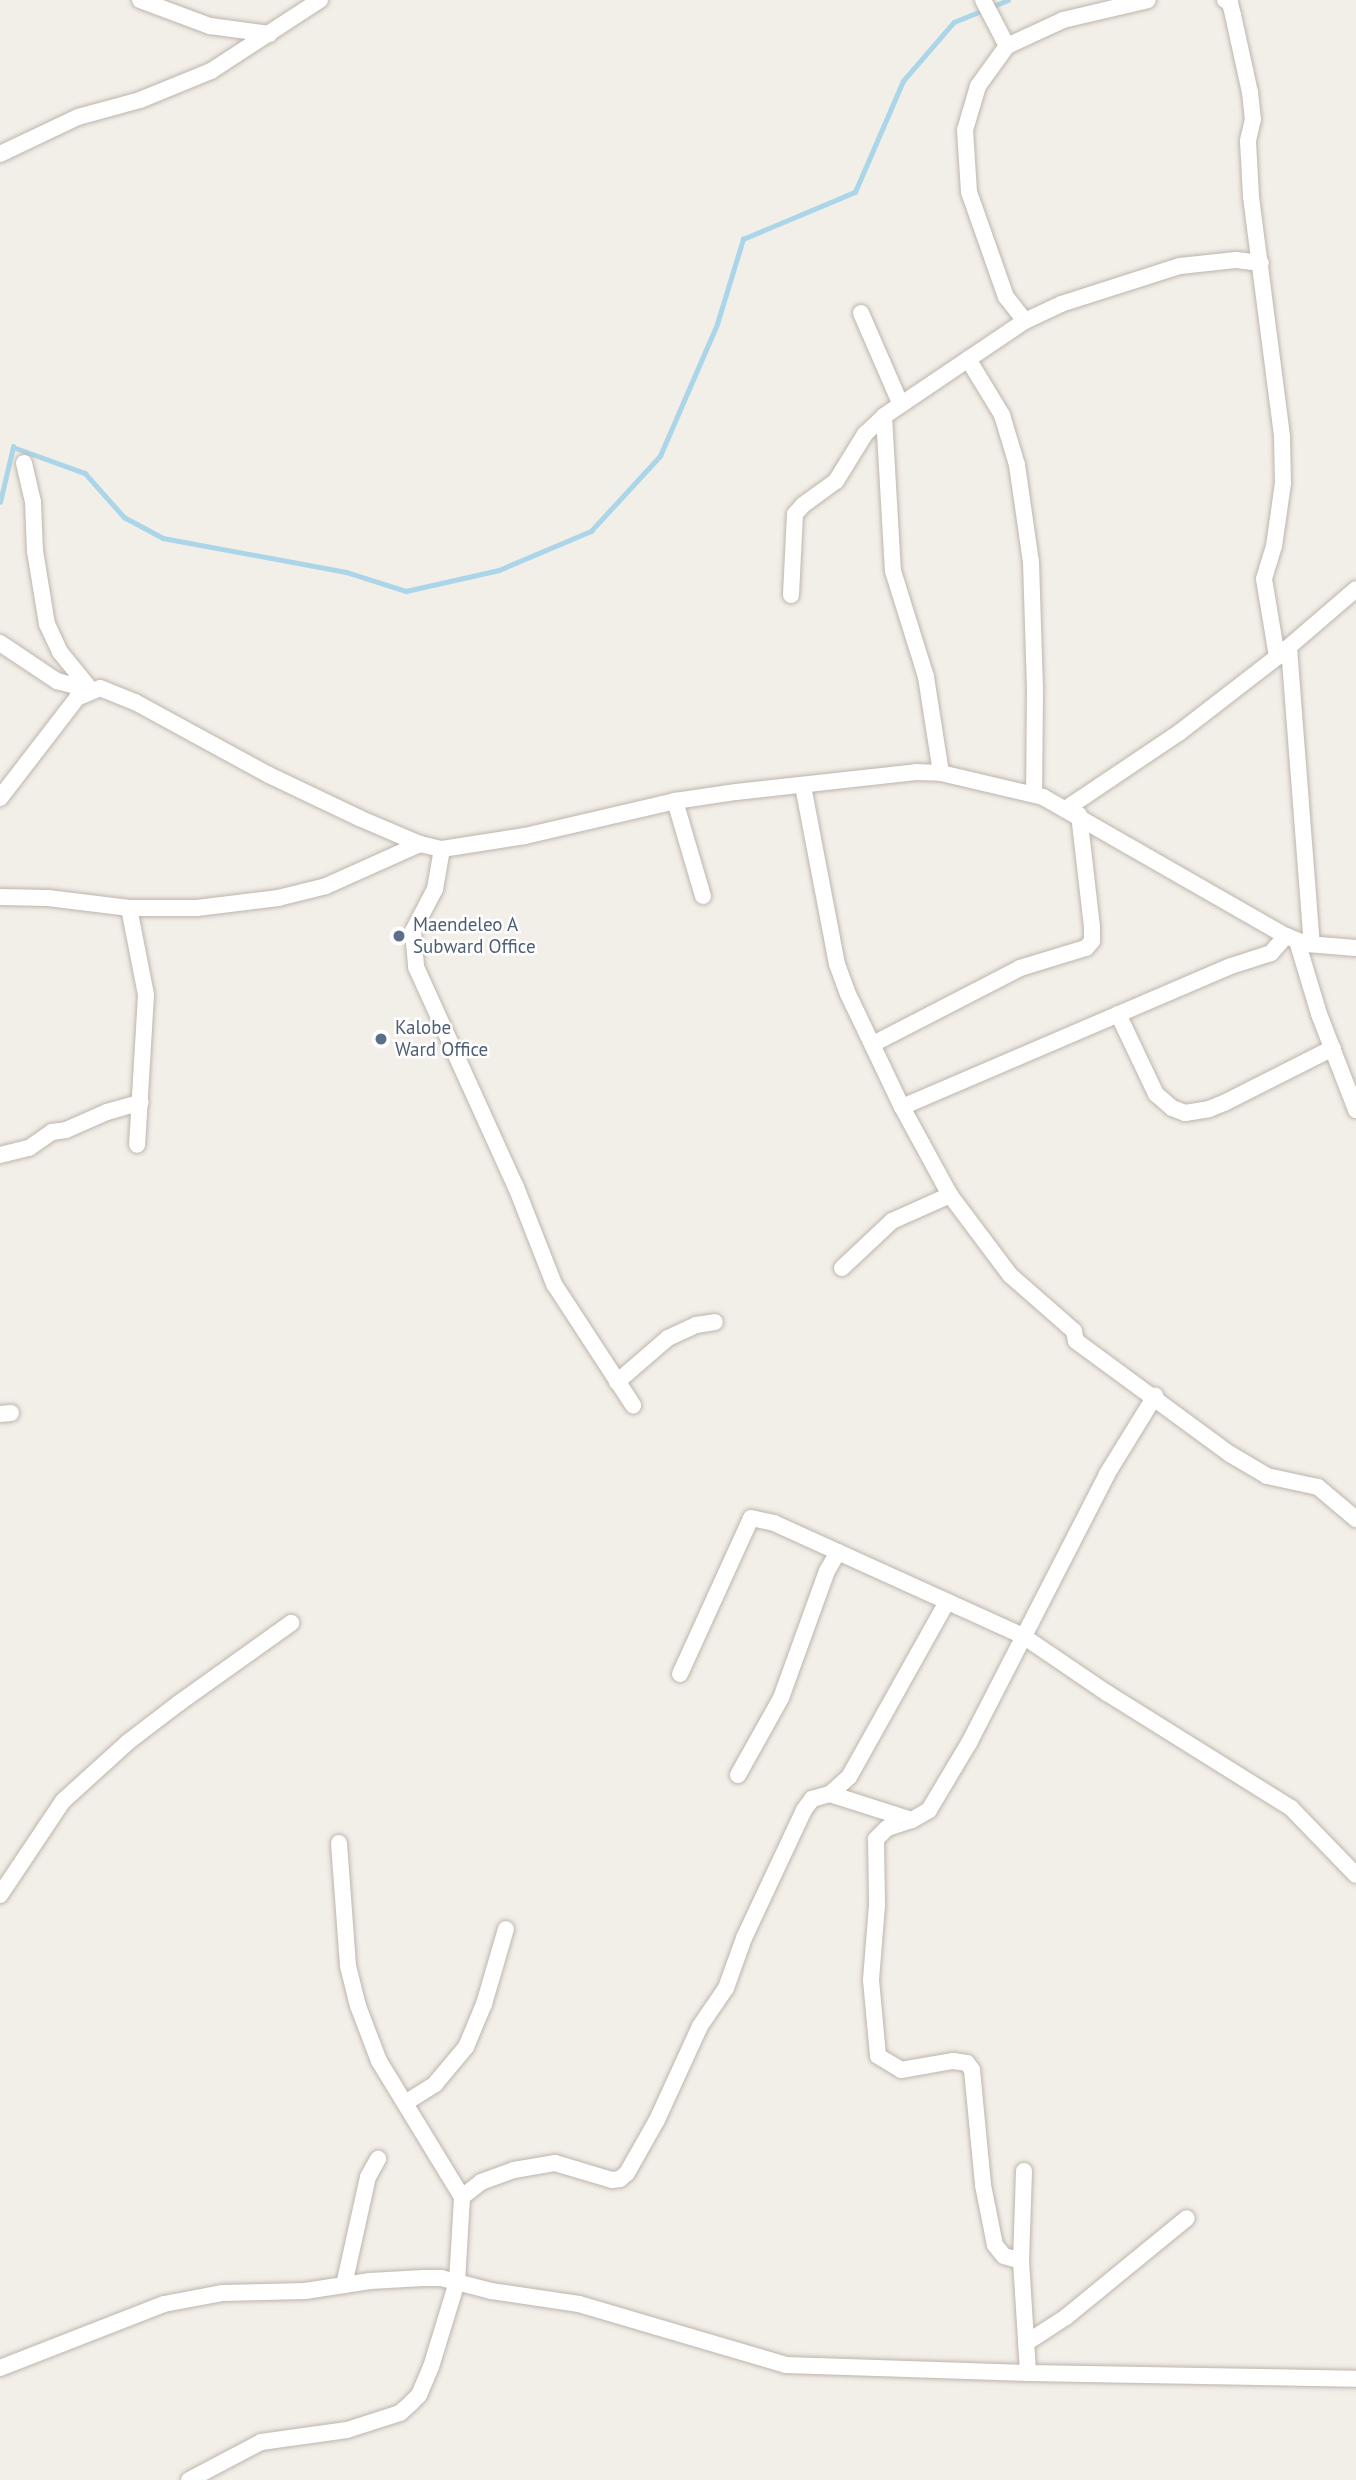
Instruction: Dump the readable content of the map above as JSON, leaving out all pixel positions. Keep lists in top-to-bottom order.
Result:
{
  "places": ["Maendeleo A Subward Office", "Kalobe Ward Office"]
}
